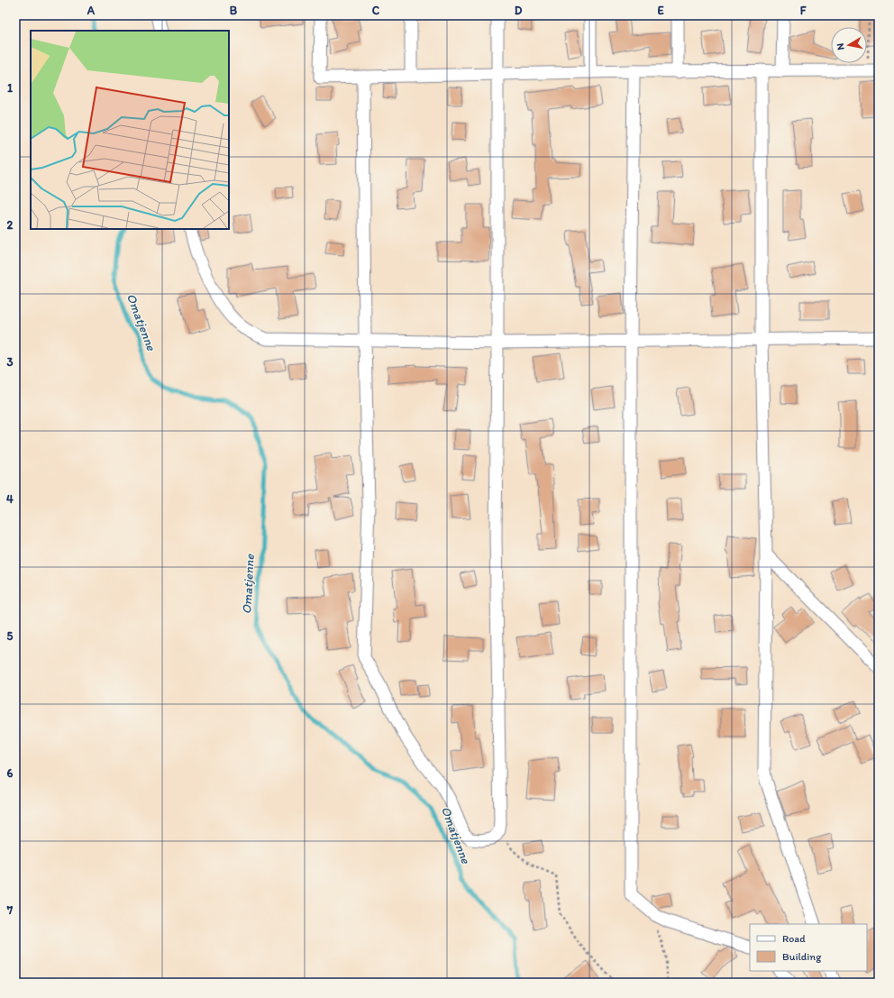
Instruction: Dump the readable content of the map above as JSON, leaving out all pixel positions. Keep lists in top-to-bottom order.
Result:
{
  "water": ["Omatjenne"],
  "legend": ["Road", "Building"],
  "north": "left",
  "grid": {
    "columns": [
      "A",
      "B",
      "C",
      "D",
      "E",
      "F"
    ],
    "rows": [
      "1",
      "2",
      "3",
      "4",
      "5",
      "6",
      "7"
    ]
  }
}
